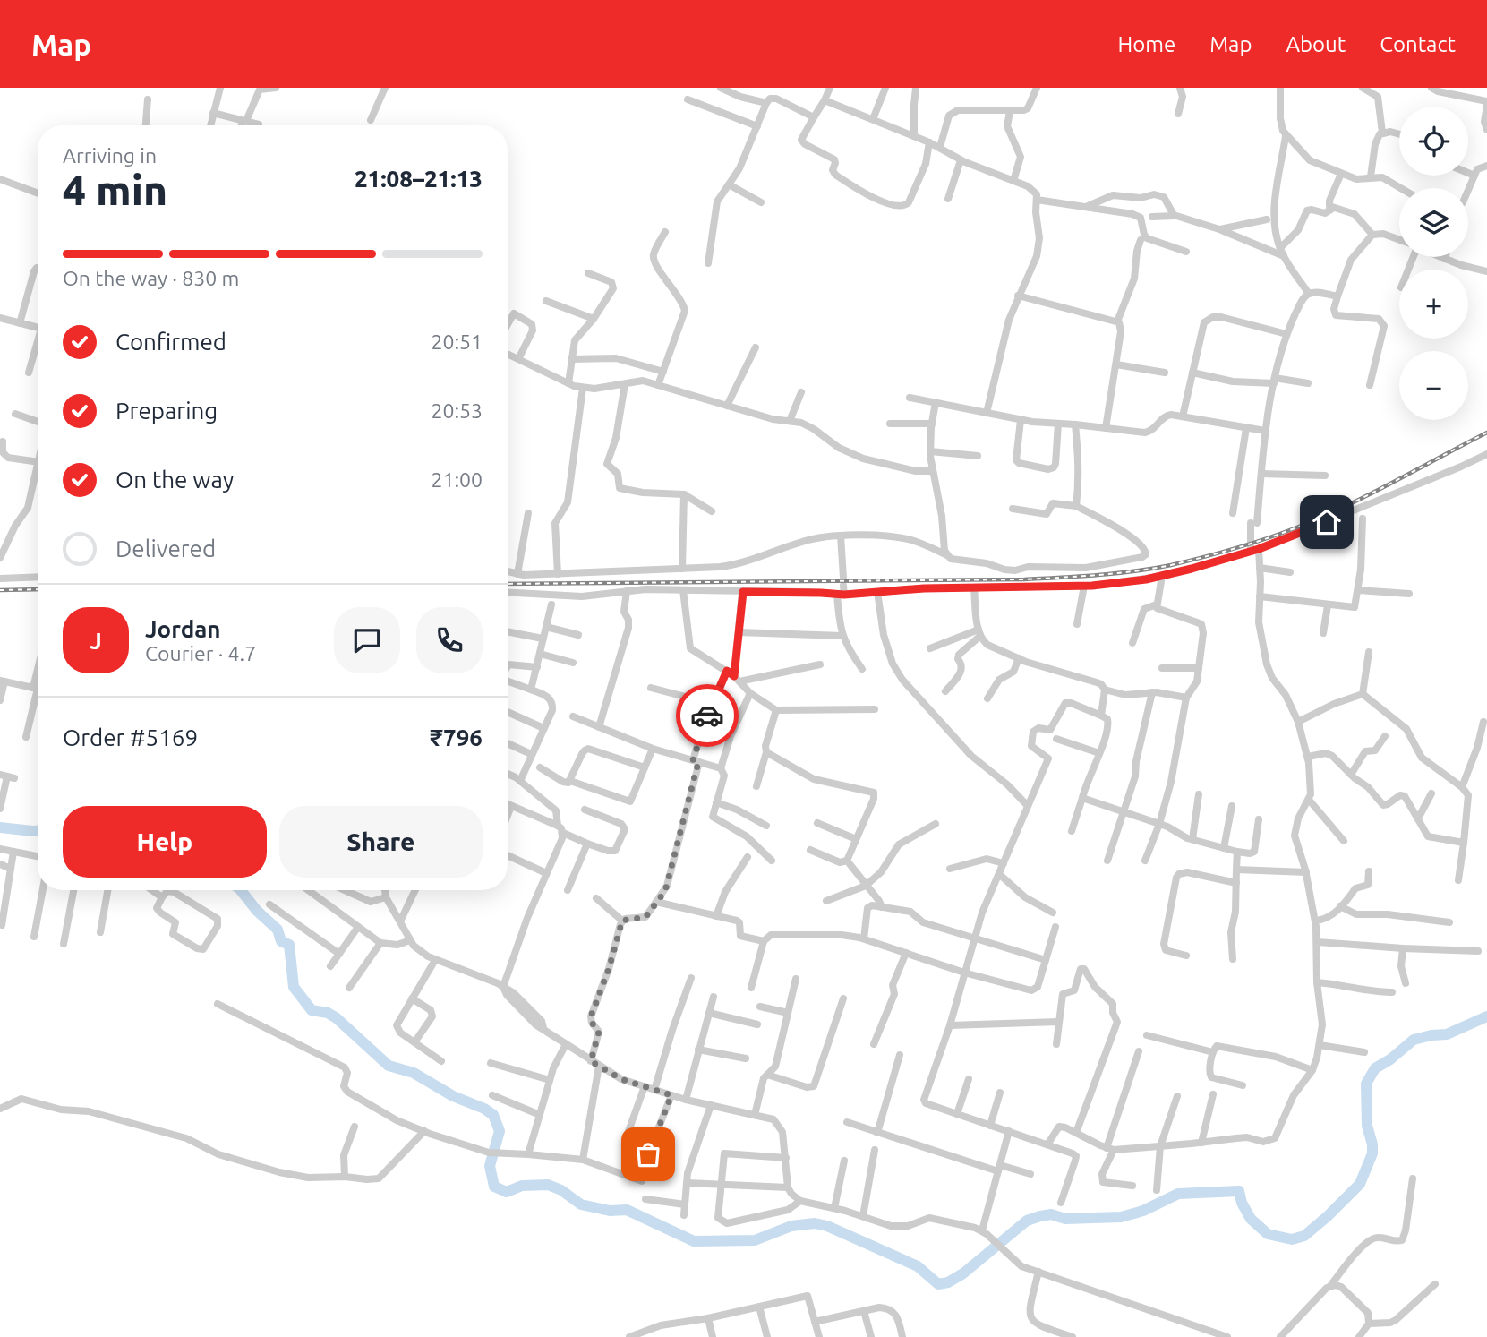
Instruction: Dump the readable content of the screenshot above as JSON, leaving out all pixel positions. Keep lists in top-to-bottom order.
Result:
{
  "page": {
    "header": "Map",
    "nav": [
      "Home",
      "Map",
      "About",
      "Contact"
    ],
    "map_buttons": ["+", "−"],
    "heading": ["4 min", "Arriving in", "21:08–21:13"],
    "panel": [
      "Jordan",
      "Courier · 4.7",
      "Order #5169",
      "₹796"
    ],
    "bar": "On the way · 830 m",
    "list": [
      ["Confirmed", "20:51"],
      ["Preparing", "20:53"],
      ["On the way", "21:00"],
      "Delivered"
    ],
    "round": "J",
    "buttons": ["Help", "Share"]
  }
}
